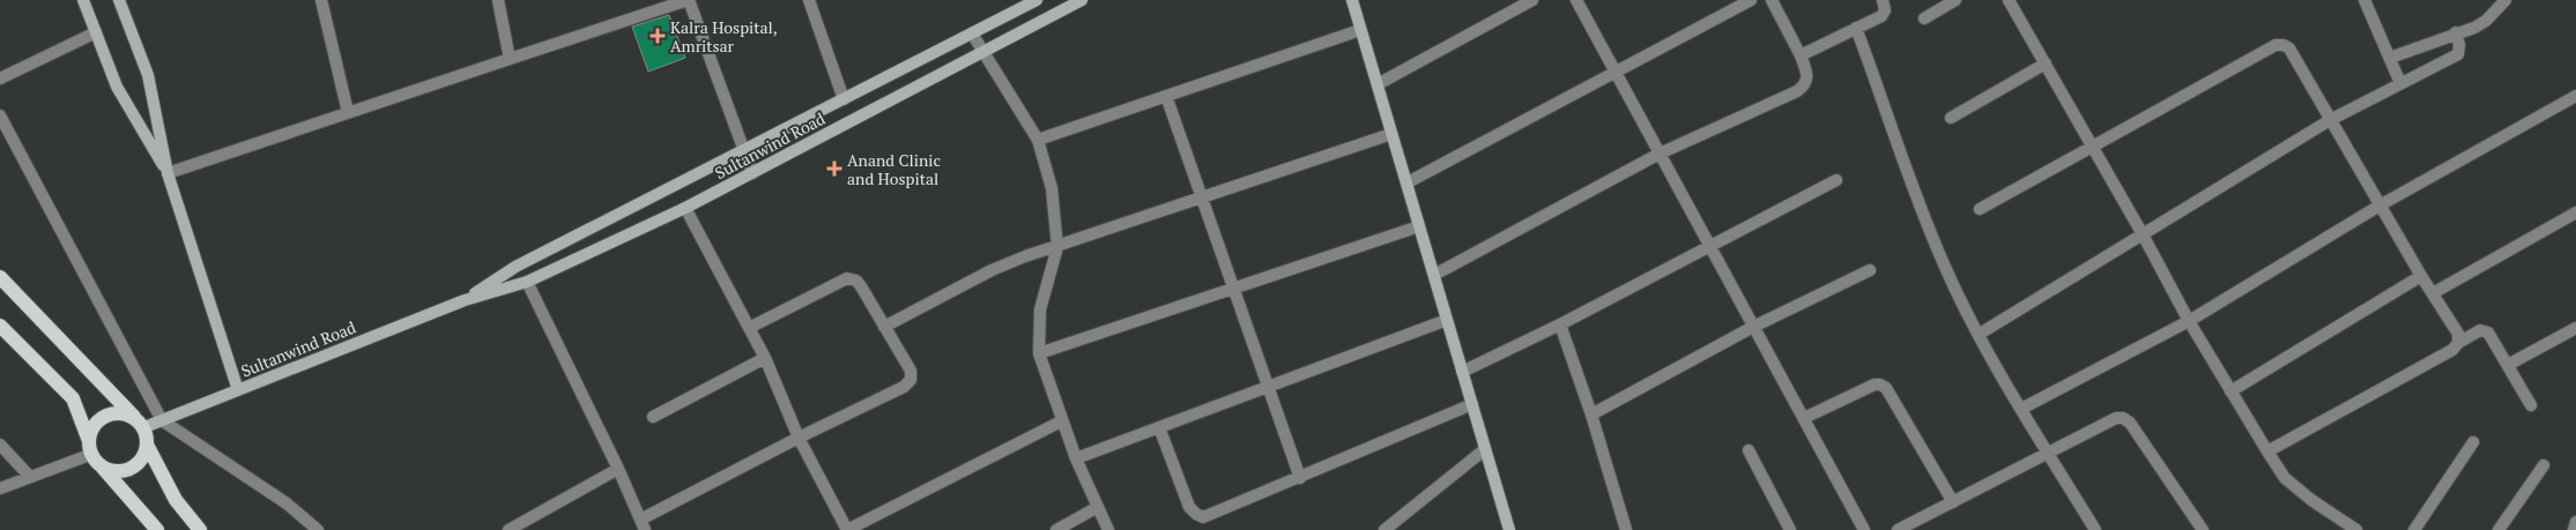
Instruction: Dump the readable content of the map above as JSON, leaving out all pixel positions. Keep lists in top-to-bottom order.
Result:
{
  "streets": {
    "main road": ["Sultanwind Road"]
  },
  "places": {
    "health": ["Kalra Hospital, Amritsar", "Anand Clinic and Hospital"]
  }
}
